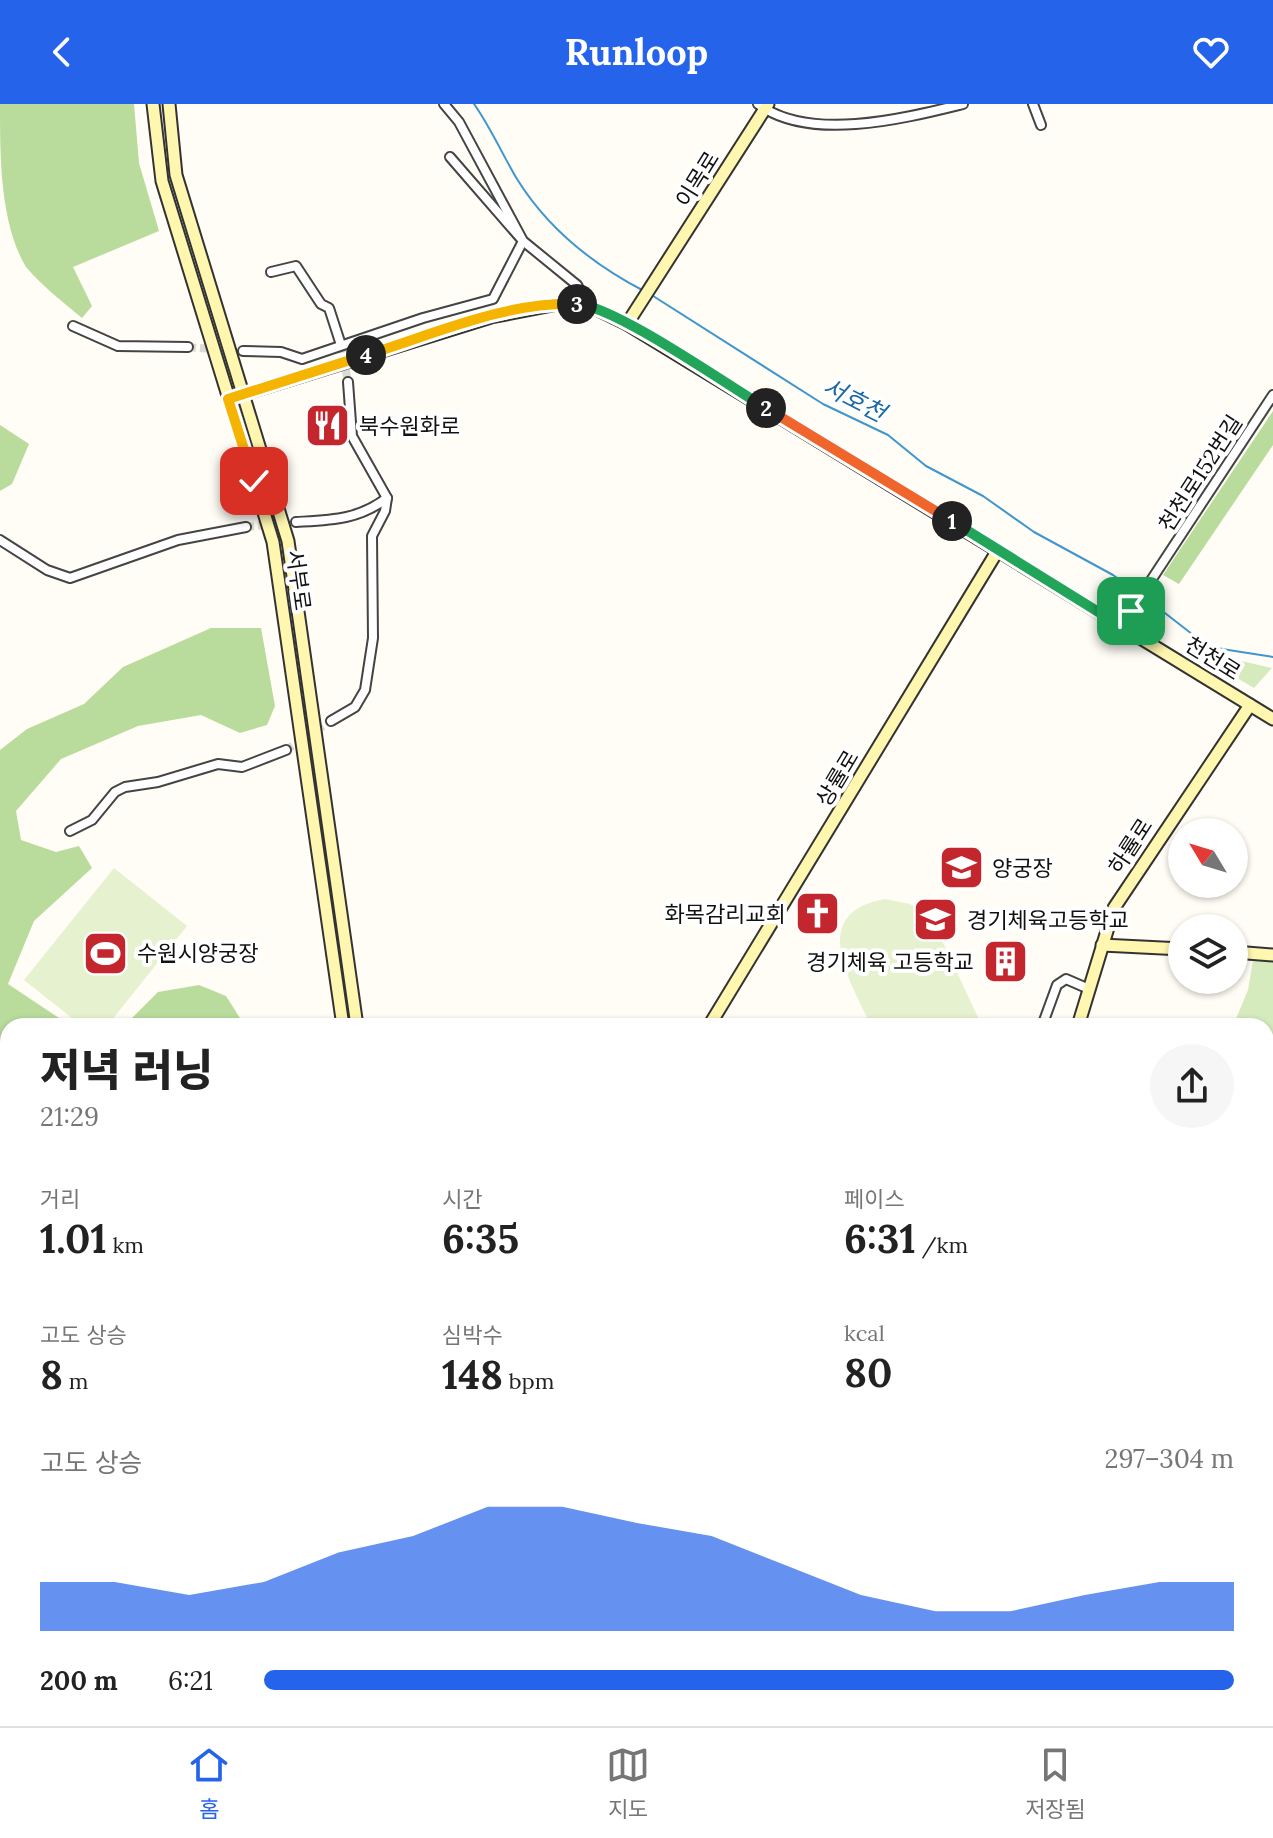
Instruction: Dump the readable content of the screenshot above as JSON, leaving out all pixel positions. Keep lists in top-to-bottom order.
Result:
{
  "streets": {
    "street": [
      "이목로",
      "천천로152번길",
      "서부로",
      "천천로",
      "상률로",
      "하률로"
    ]
  },
  "crossings": [
    ["이목로", "천천로"],
    ["천천로152번길", "천천로"],
    ["서부로", "천천로"],
    ["천천로", "상률로"],
    ["천천로", "하률로"]
  ],
  "water": ["서호천"],
  "places": {
    "restaurant": ["북수원화로"],
    "school or university": ["양궁장", "경기체육고등학교"],
    "church": ["화목감리교회"],
    "sports": ["수원시양궁장"],
    "building": ["경기체육 고등학교"]
  },
  "north": "top left",
  "page": {
    "header": "Runloop",
    "pins": [
      "3",
      "4",
      "2",
      "1"
    ],
    "heading": ["저녁 러닝", "21:29"],
    "stats": [
      ["거리", "1.01 km"],
      ["시간", "6:35"],
      ["페이스", "6:31 /km"],
      ["고도 상승", "8 m"],
      ["심박수", "148 bpm"],
      ["kcal", "80"]
    ],
    "chart": ["고도 상승", "297–304 m"],
    "list": [
      {
        "name": "200 m",
        "note": "6:21"
      }
    ],
    "tabs": ["홈", "지도", "저장됨"]
  }
}
